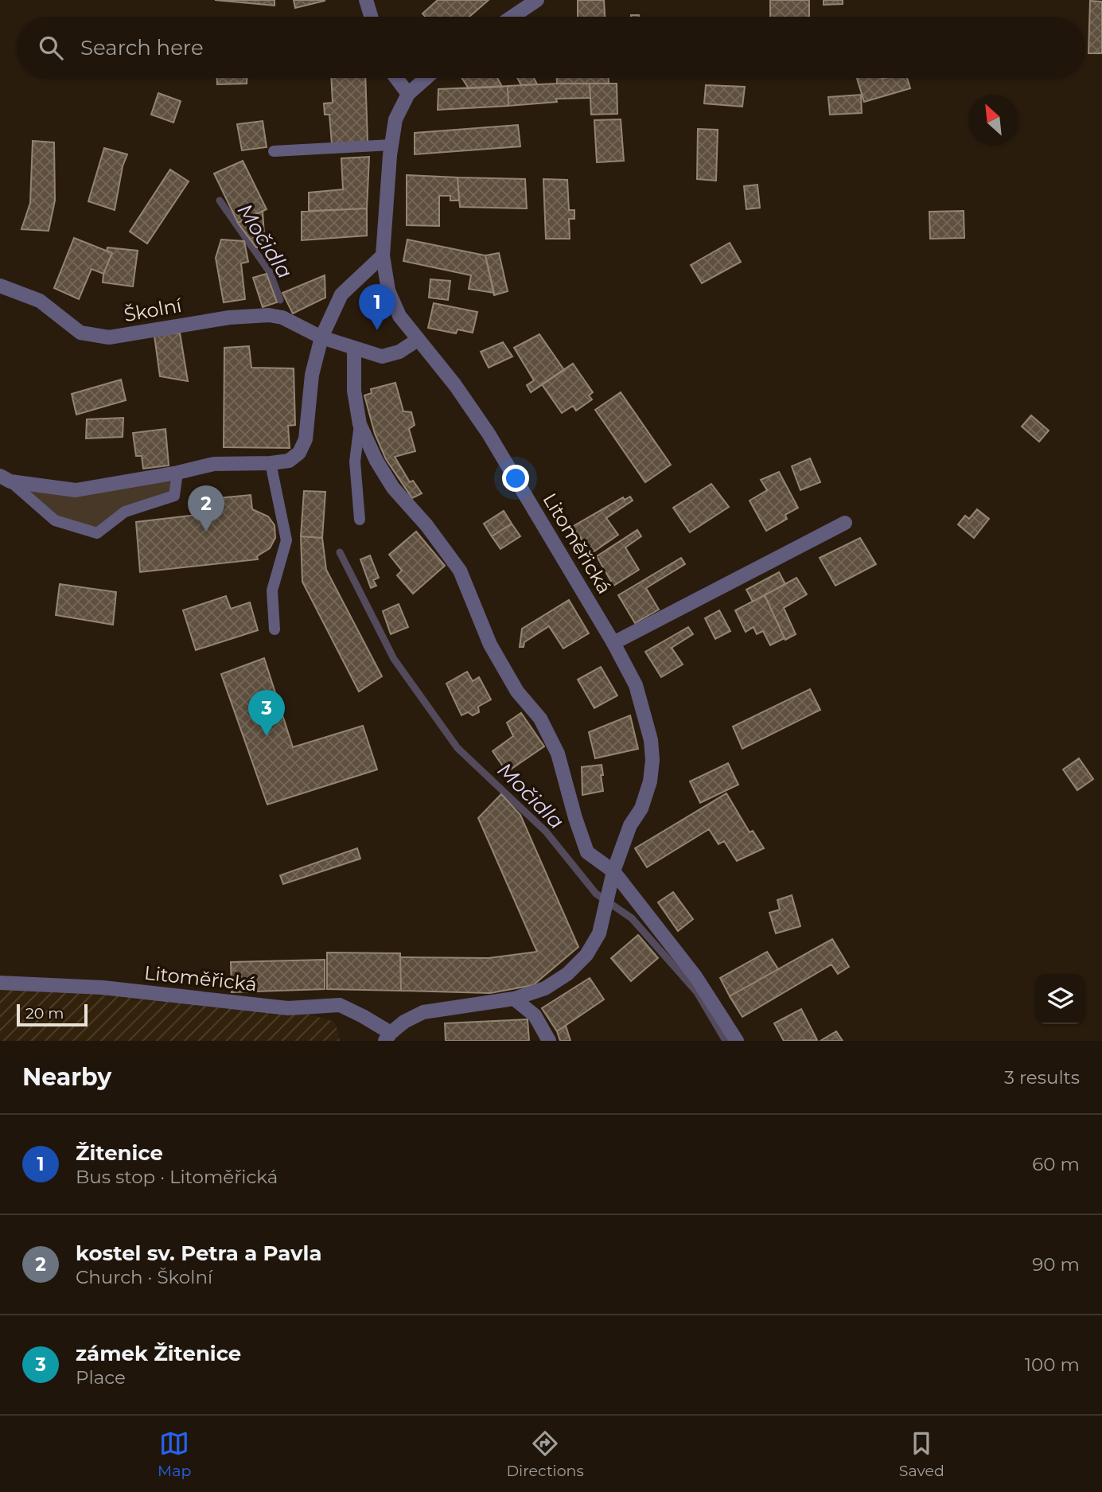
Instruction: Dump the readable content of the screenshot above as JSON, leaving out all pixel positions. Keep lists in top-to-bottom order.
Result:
{
  "streets": {
    "street": ["Školní", "Litoměřická"]
  },
  "crossings": [
    ["Školní", "Litoměřická"]
  ],
  "water": ["Močidla"],
  "scale_bar": "20 m",
  "north": "top left",
  "page": {
    "search": "Search here",
    "pins": ["1", "2", "3"],
    "scale": "20 m",
    "heading": ["Nearby", "3 results"],
    "list": [
      {
        "mark": "1",
        "name": "Žitenice",
        "note": "Bus stop · Litoměřická",
        "value": "60 m"
      },
      {
        "mark": "2",
        "name": "kostel sv. Petra a Pavla",
        "note": "Church · Školní",
        "value": "90 m"
      },
      {
        "mark": "3",
        "name": "zámek Žitenice",
        "note": "Place",
        "value": "100 m"
      }
    ],
    "nav": ["Map", "Directions", "Saved"]
  }
}
